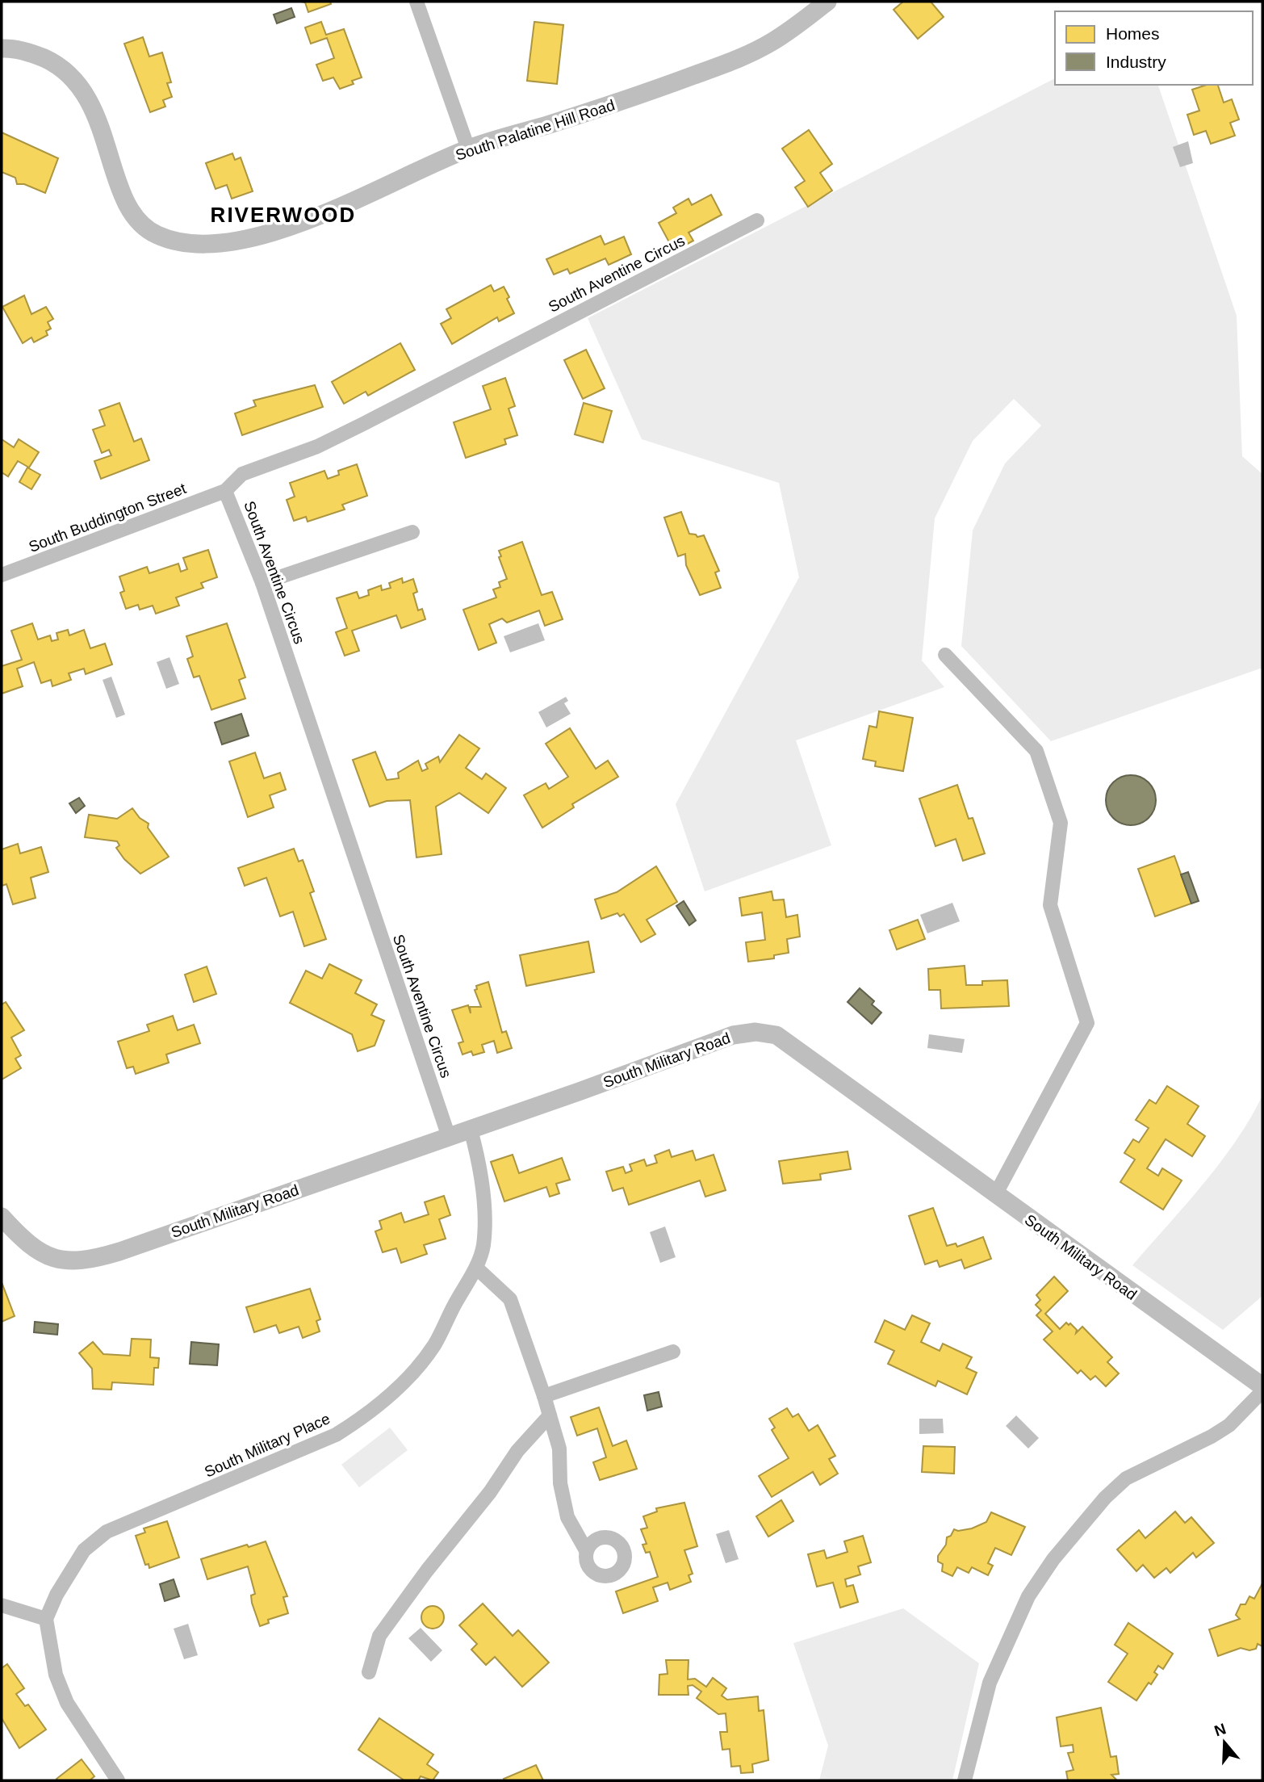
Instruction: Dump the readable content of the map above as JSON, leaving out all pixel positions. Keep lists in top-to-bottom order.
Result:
{
  "streets": {
    "street": [
      "South Palatine Hill Road",
      "South Aventine Circus",
      "South Buddington Street",
      "South Military Road",
      "South Military Place"
    ]
  },
  "crossings": [
    ["South Aventine Circus", "South Buddington Street"],
    ["South Aventine Circus", "South Military Road"],
    ["South Military Road", "South Military Place"]
  ],
  "districts": ["RIVERWOOD"],
  "legend": ["Homes", "Industry"],
  "north": "top"
}
